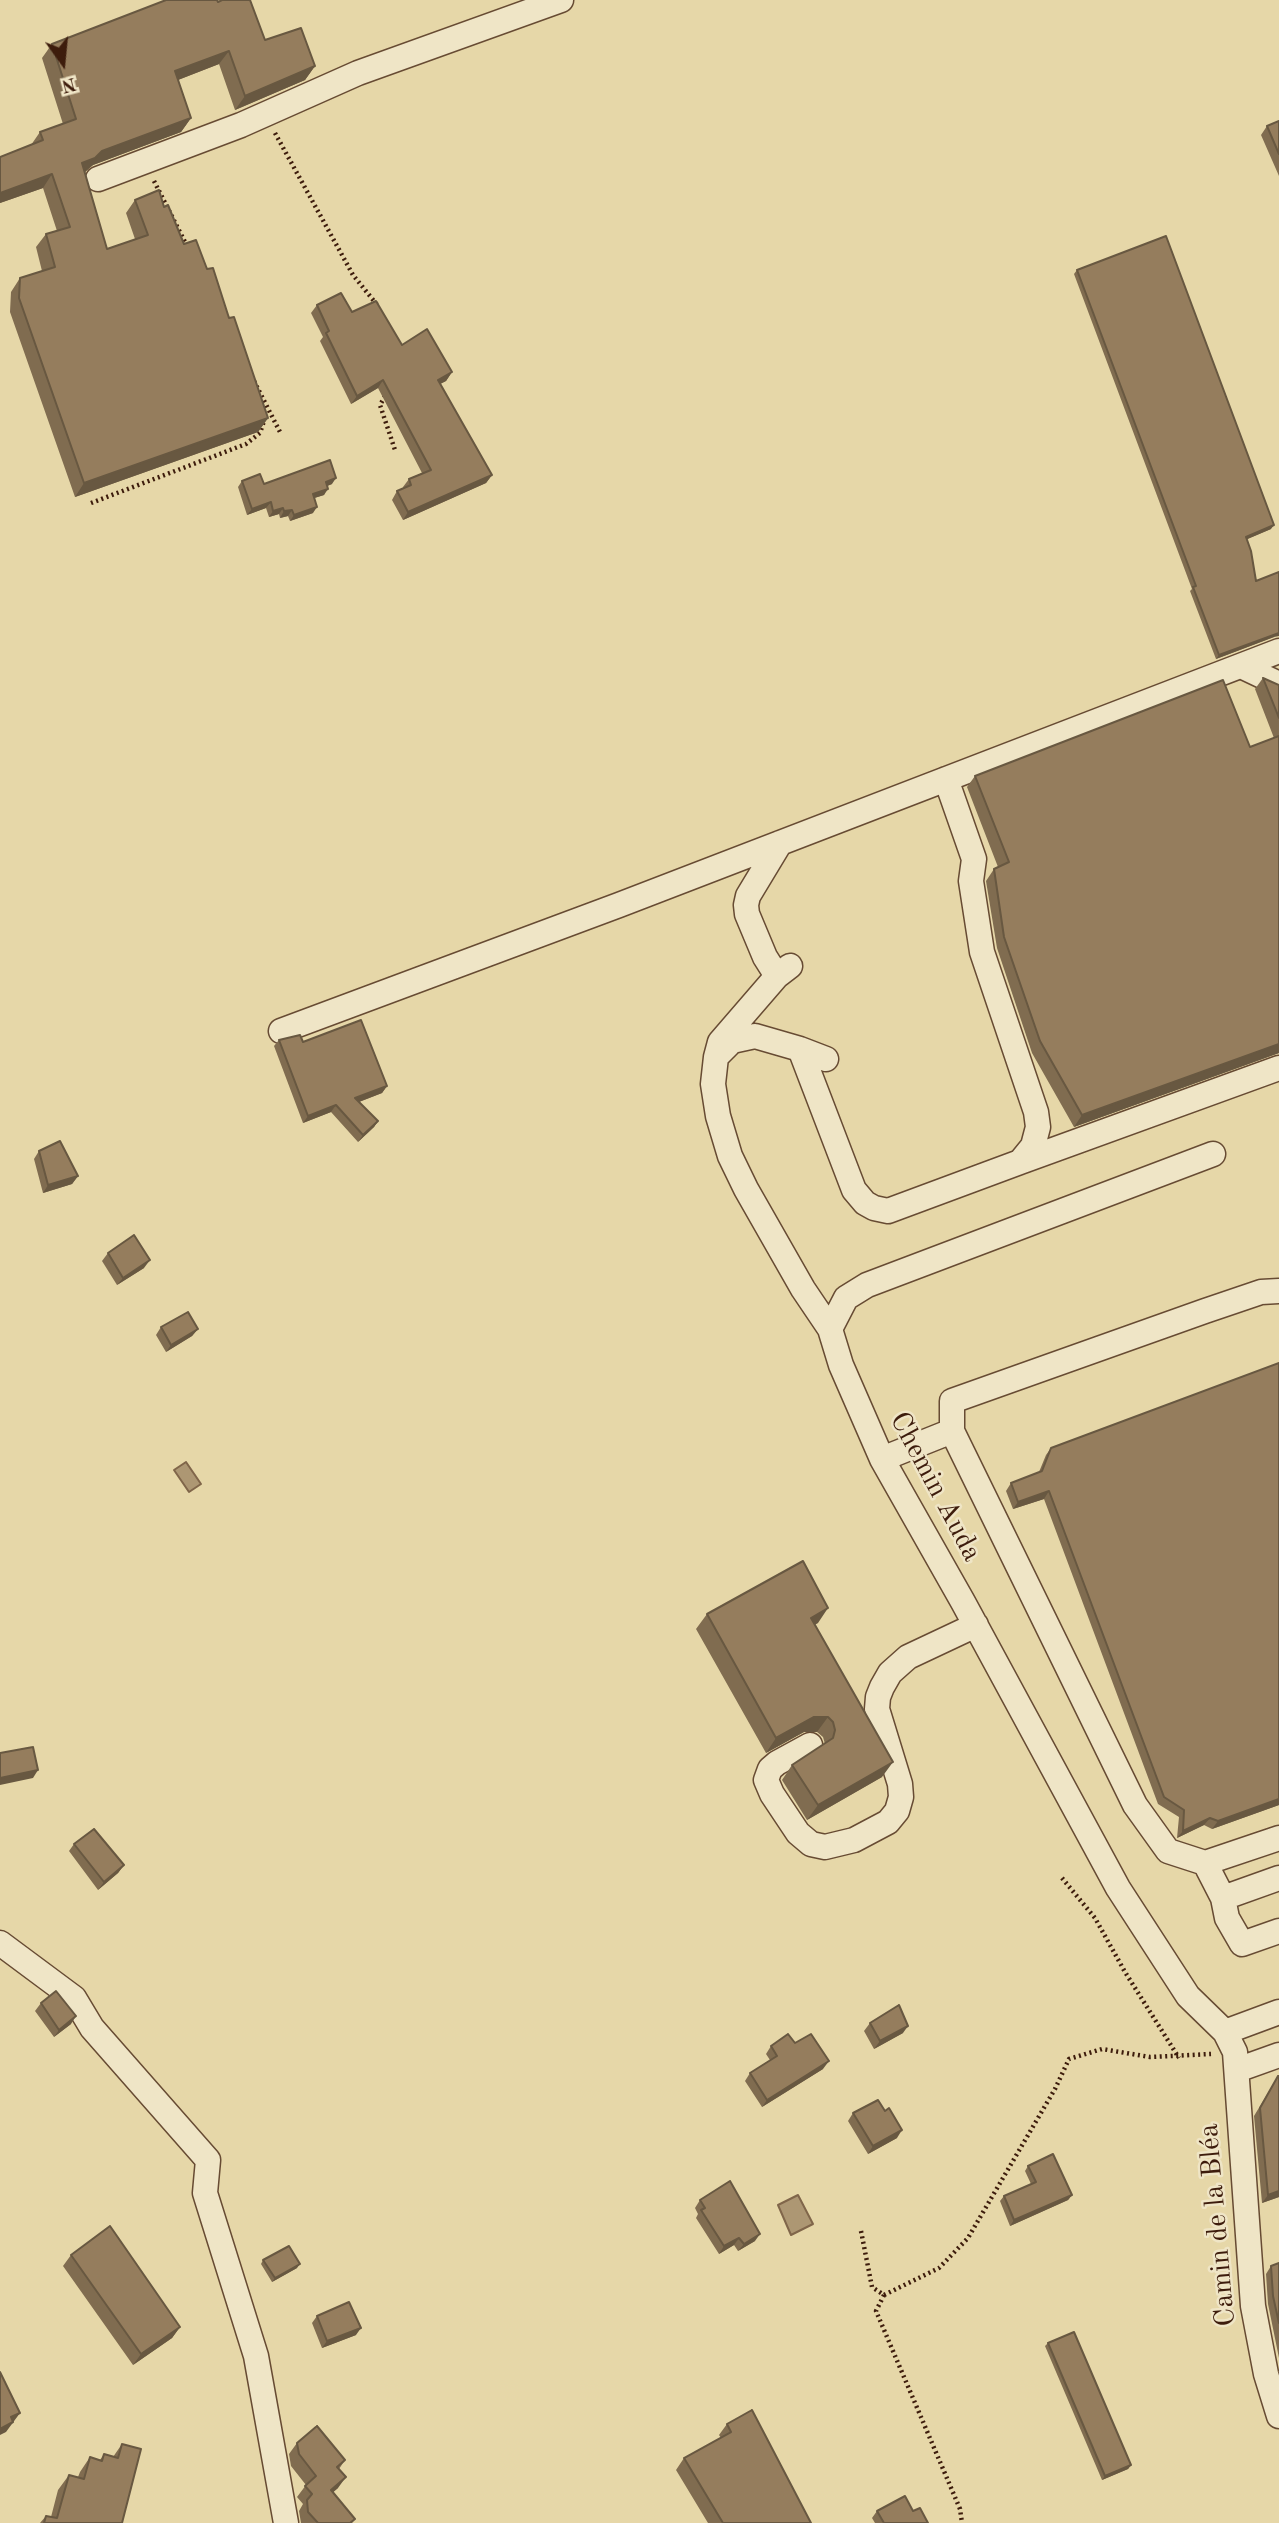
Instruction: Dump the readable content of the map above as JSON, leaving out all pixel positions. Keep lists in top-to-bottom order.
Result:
{
  "streets": {
    "street": ["Chemin Auda", "Camin de la Bléa"]
  },
  "crossings": [
    ["Chemin Auda", "Camin de la Bléa"]
  ],
  "north": "bottom"
}
